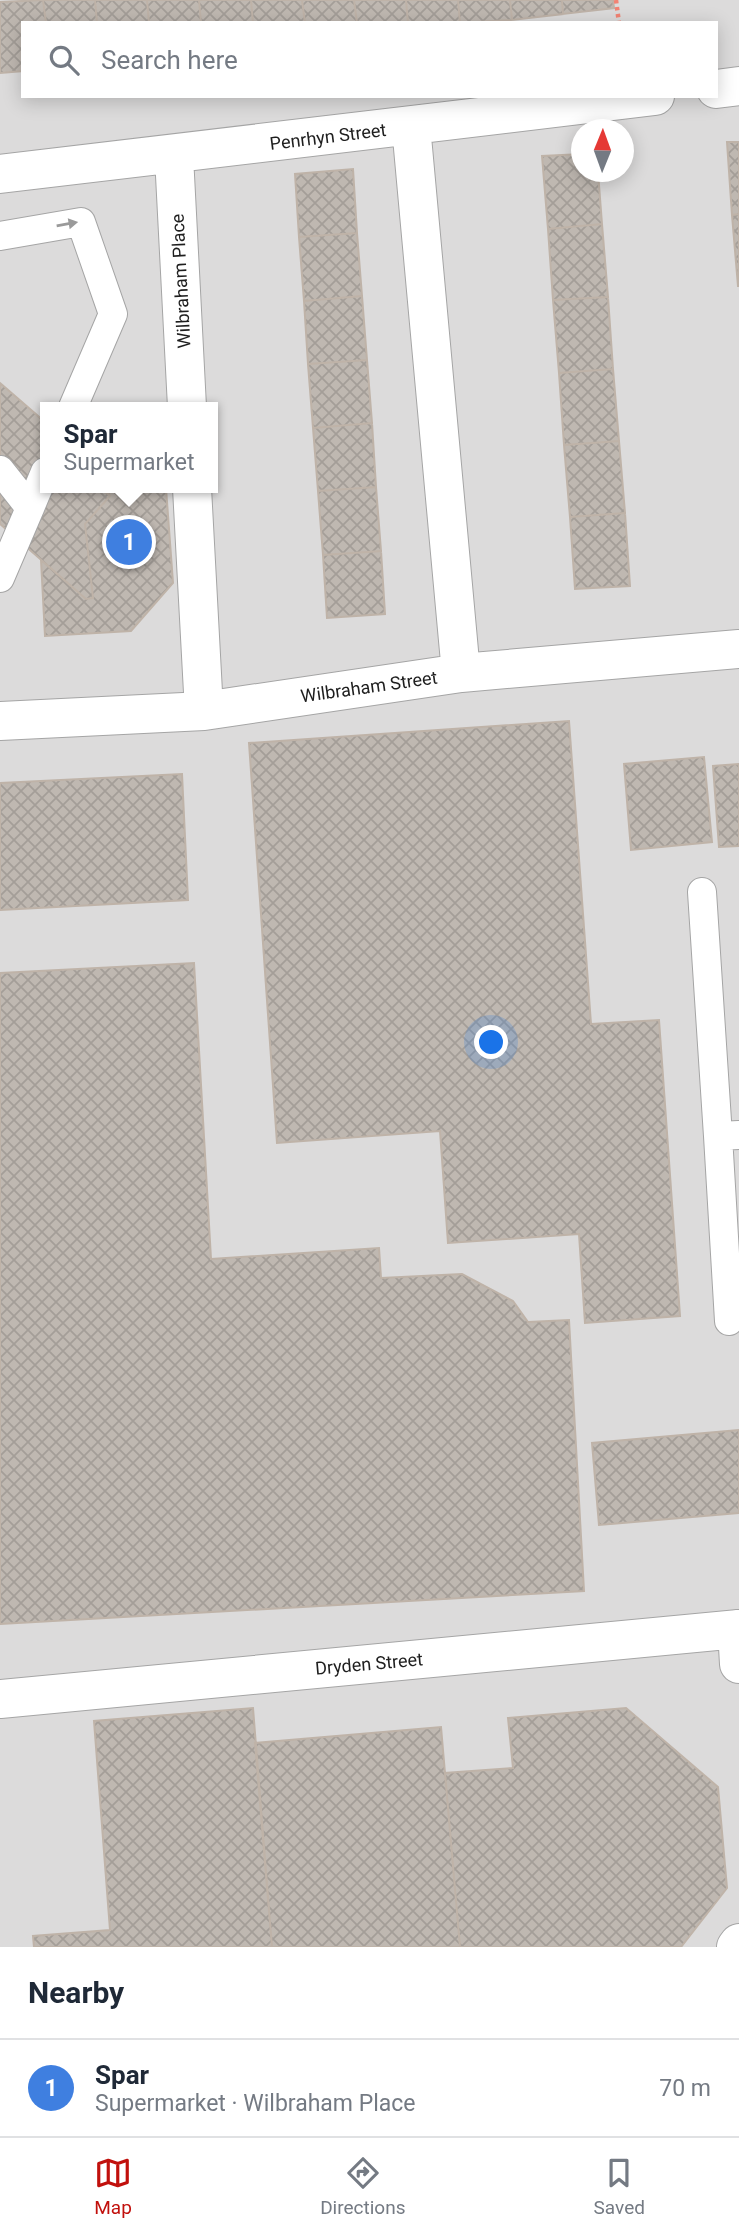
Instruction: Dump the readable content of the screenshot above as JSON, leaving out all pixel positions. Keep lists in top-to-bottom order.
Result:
{
  "streets": {
    "street": [
      "Penrhyn Street",
      "Wilbraham Place",
      "Wilbraham Street",
      "Dryden Street"
    ]
  },
  "crossings": [
    ["Penrhyn Street", "Wilbraham Place"]
  ],
  "north": "top",
  "page": {
    "search": "Search here",
    "popup": ["Spar", "Supermarket"],
    "pins": "1",
    "heading": "Nearby",
    "list": [
      {
        "mark": "1",
        "name": "Spar",
        "note": "Supermarket · Wilbraham Place",
        "value": "70 m"
      }
    ],
    "nav": ["Map", "Directions", "Saved"]
  }
}
